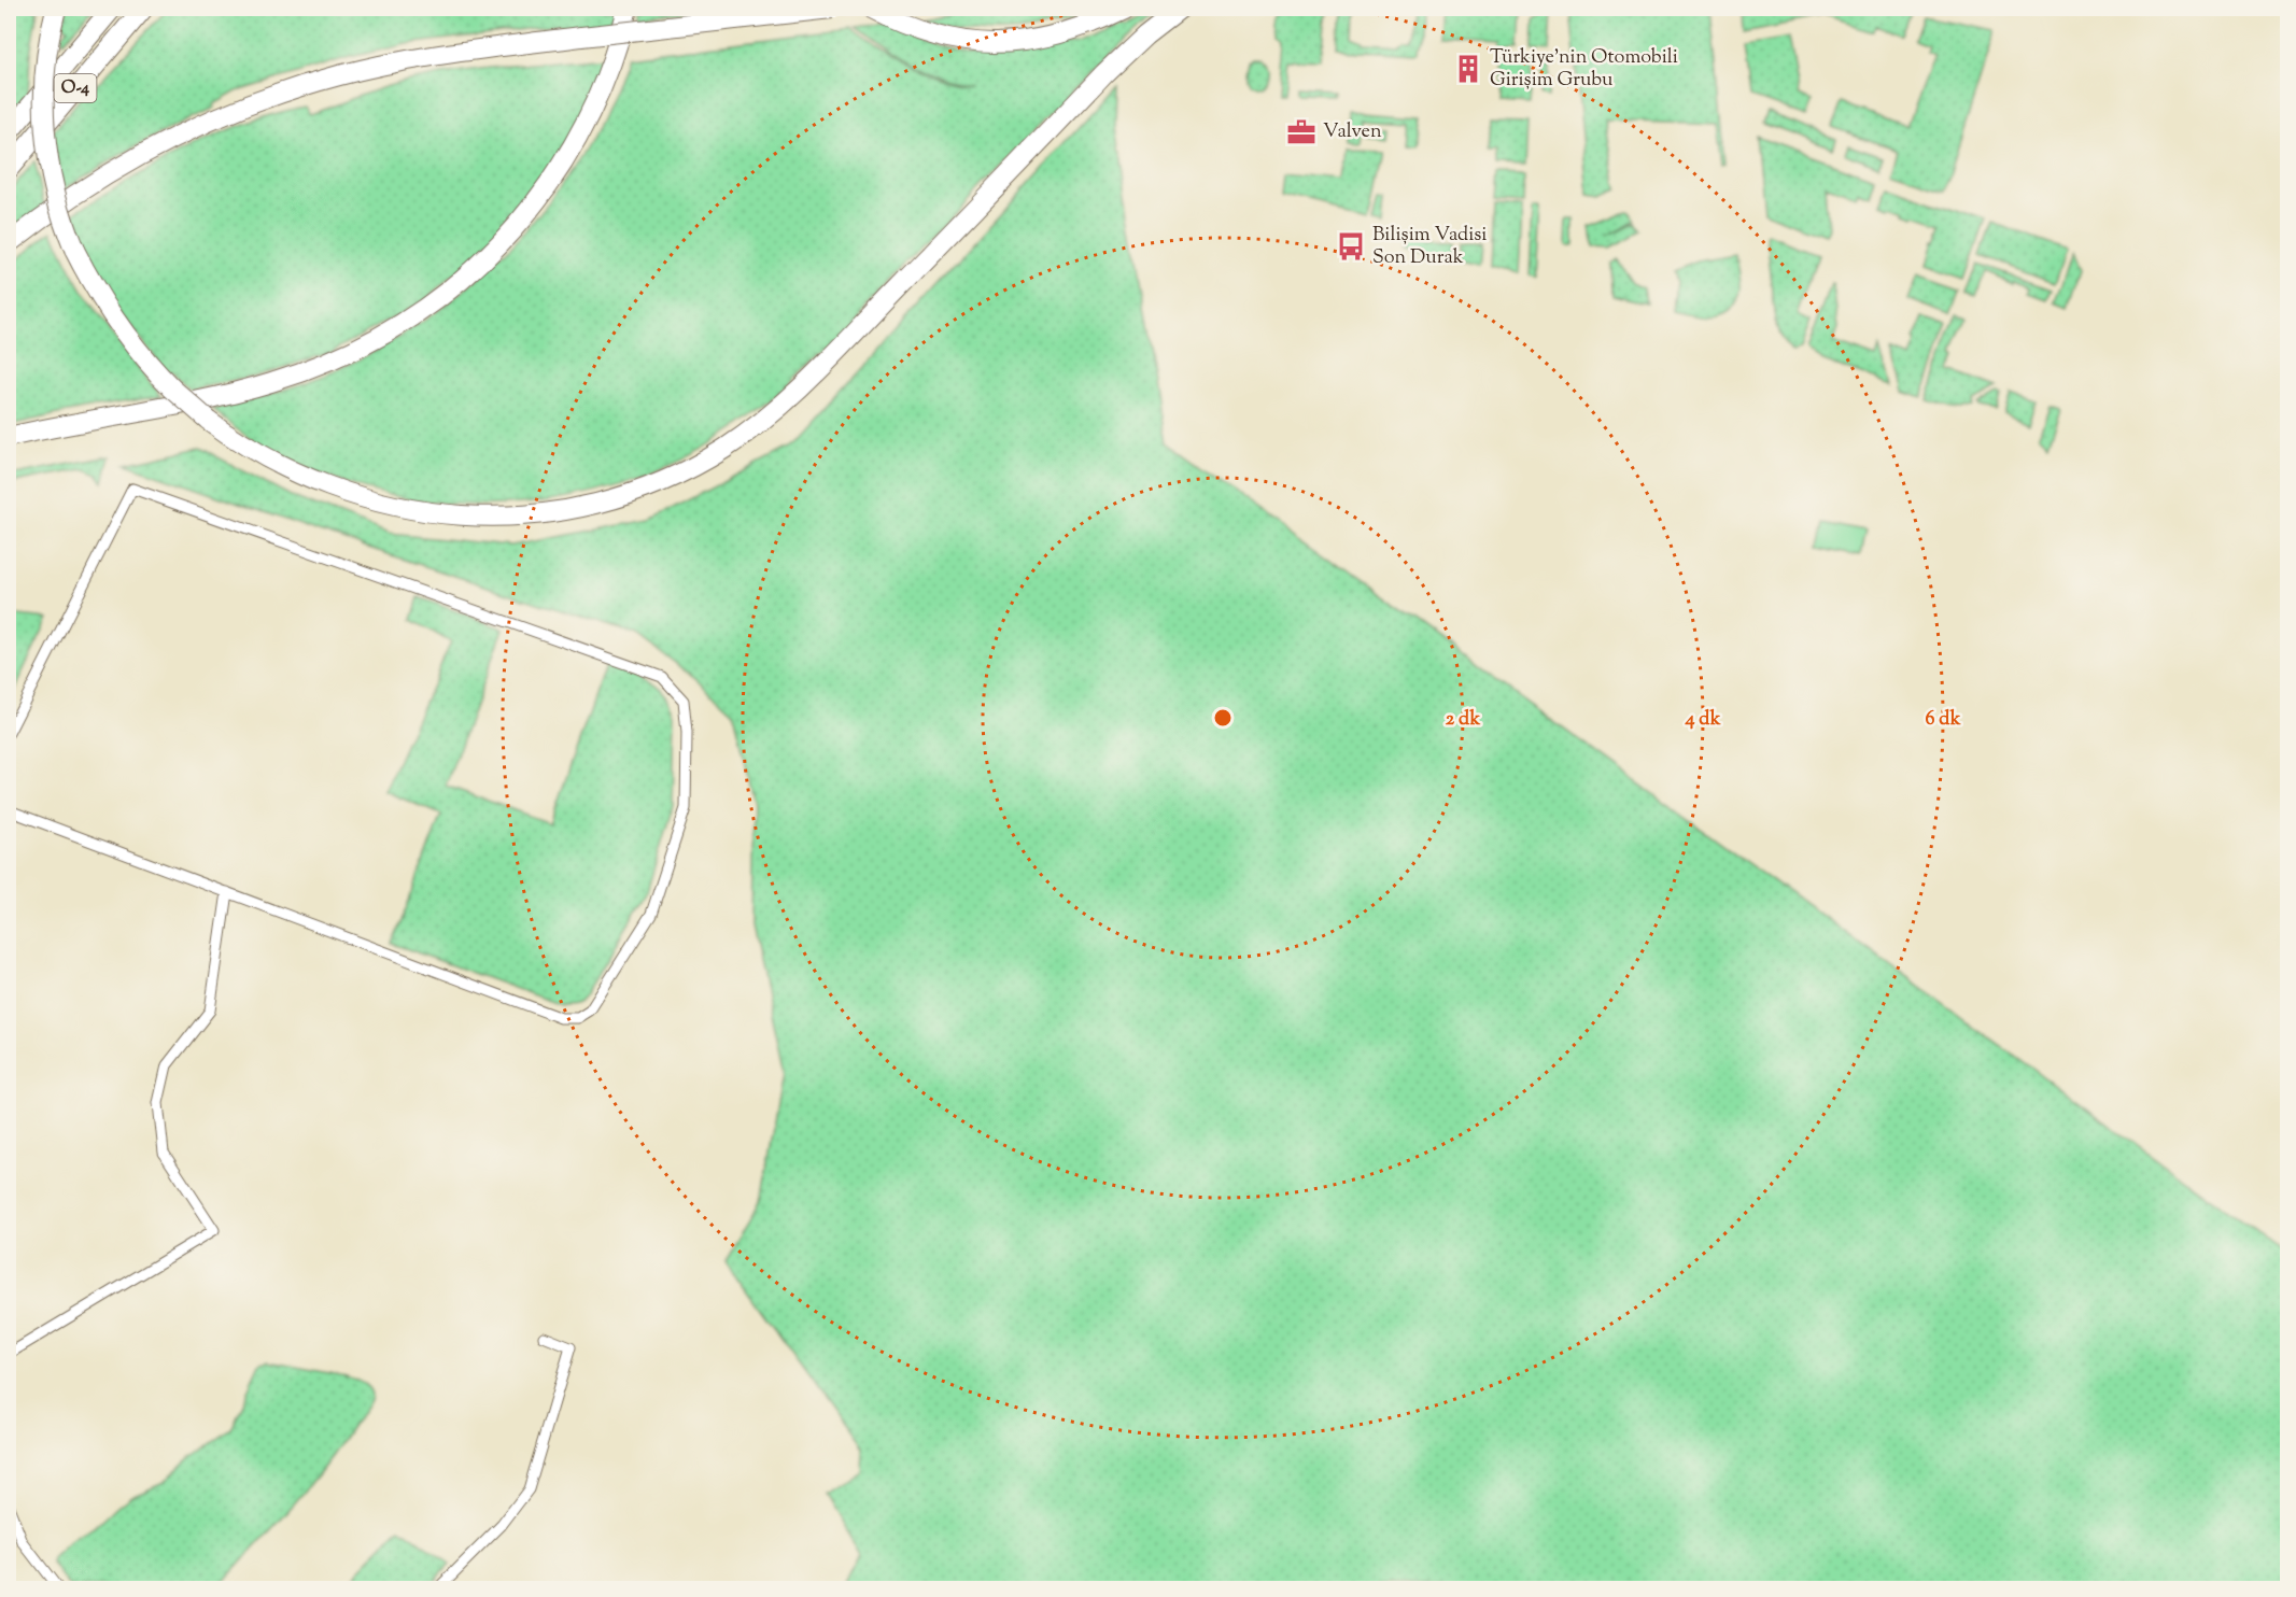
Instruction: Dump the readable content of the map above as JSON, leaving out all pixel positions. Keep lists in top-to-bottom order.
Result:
{
  "streets": {
    "highway": ["O-4"]
  },
  "places": {
    "building": ["Türkiye'nin Otomobili Girişim Grubu"],
    "office": ["Valven"],
    "bus stop": ["Bilişim Vadisi Son Durak"]
  },
  "rings": ["2 dk", "4 dk", "6 dk"]
}
